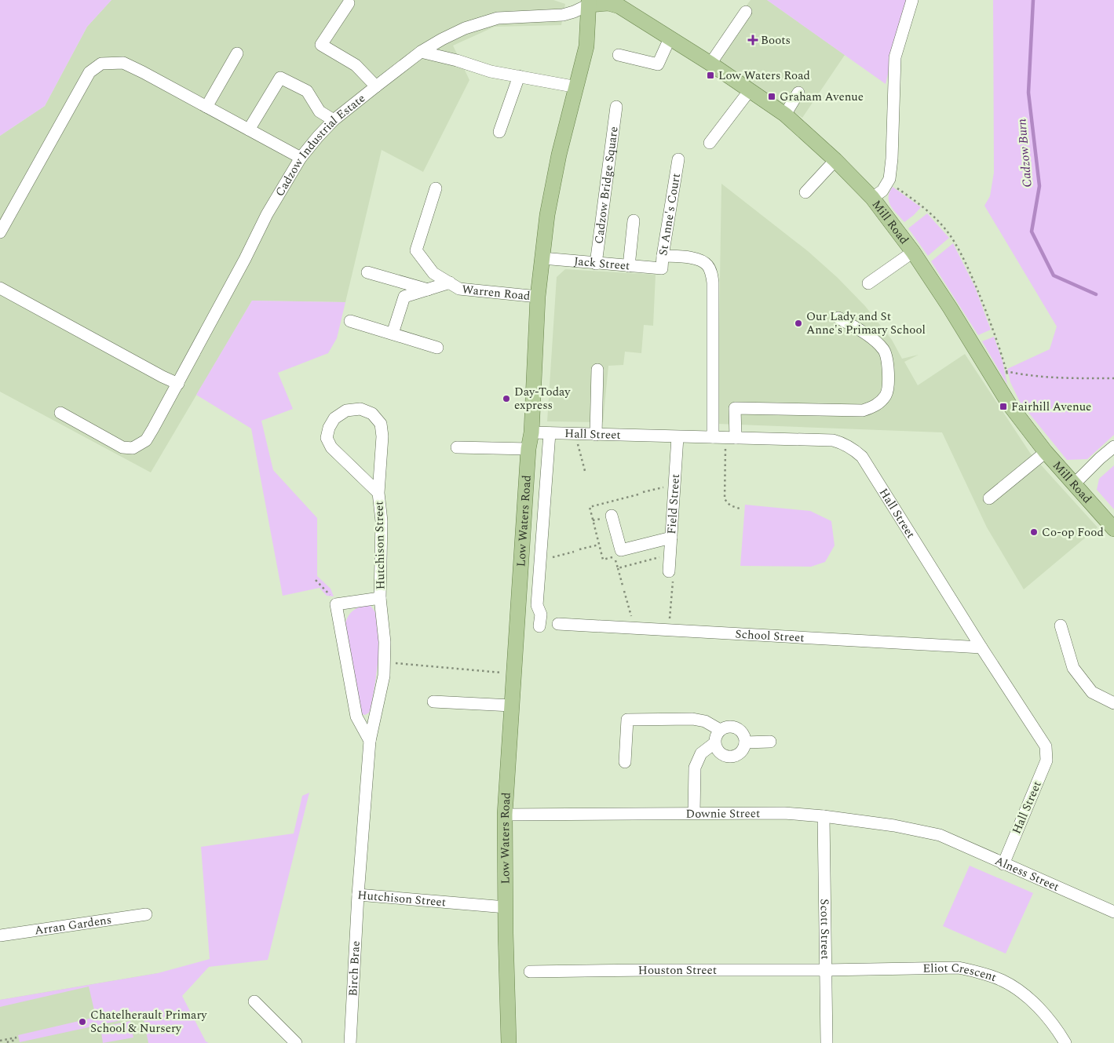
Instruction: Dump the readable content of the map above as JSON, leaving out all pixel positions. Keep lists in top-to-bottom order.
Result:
{
  "streets": {
    "main road": ["Mill Road", "Low Waters Road"],
    "street": [
      "Cadzow Industrial Estate",
      "Cadzow Bridge Square",
      "St Anne's Court",
      "Jack Street",
      "Warren Road",
      "Hall Street",
      "Field Street",
      "Hutchison Street",
      "School Street",
      "Downie Street",
      "Alness Street",
      "Arran Gardens",
      "Scott Street",
      "Birch Brae",
      "Houston Street",
      "Eliot Crescent"
    ]
  },
  "crossings": [
    ["Cadzow Industrial Estate", "Mill Road"],
    ["Cadzow Industrial Estate", "Low Waters Road"],
    ["Cadzow Bridge Square", "Jack Street"],
    ["St Anne's Court", "Jack Street"],
    ["Mill Road", "Low Waters Road"],
    ["Jack Street", "Low Waters Road"],
    ["Warren Road", "Low Waters Road"],
    ["Hall Street", "Field Street"],
    ["Hall Street", "Low Waters Road"],
    ["Hall Street", "School Street"],
    ["Hall Street", "Alness Street"],
    ["Low Waters Road", "Hutchison Street"],
    ["Low Waters Road", "Downie Street"],
    ["Hutchison Street", "Birch Brae"],
    ["Downie Street", "Alness Street"],
    ["Downie Street", "Scott Street"],
    ["Scott Street", "Houston Street"],
    ["Scott Street", "Eliot Crescent"],
    ["Houston Street", "Eliot Crescent"]
  ],
  "water": ["Cadzow Burn"],
  "places": {
    "health": ["Boots"],
    "transit": ["Low Waters Road", "Graham Avenue", "Fairhill Avenue"],
    "other": [
      "Our Lady and St Anne's Primary School",
      "Day-Today express",
      "Co-op Food",
      "Chatelherault Primary School & Nursery"
    ]
  }
}
